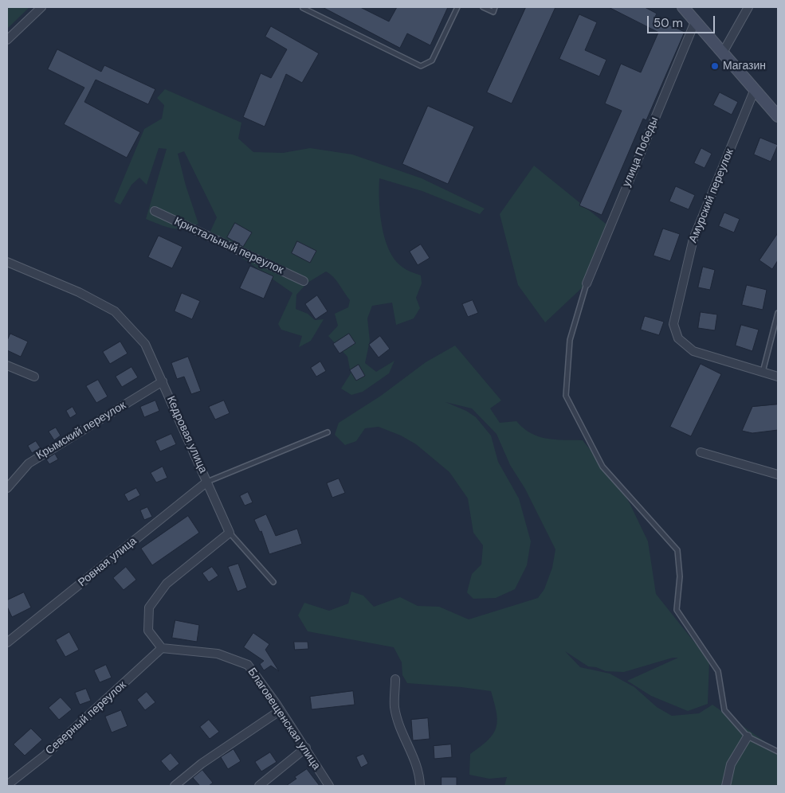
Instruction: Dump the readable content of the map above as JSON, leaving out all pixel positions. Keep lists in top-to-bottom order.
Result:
{
  "streets": {
    "street": [
      "улица Победы",
      "Амурский переулок",
      "Кристальный переулок",
      "Крымский переулок",
      "Кедровая улица",
      "Ровная улица",
      "Северный переулок",
      "Благовещенская улица"
    ]
  },
  "crossings": [
    ["Крымский переулок", "Кедровая улица"],
    ["Кедровая улица", "Ровная улица"],
    ["Северный переулок", "Благовещенская улица"]
  ],
  "places": ["Магазин"],
  "scale_bar": "50 m"
}
